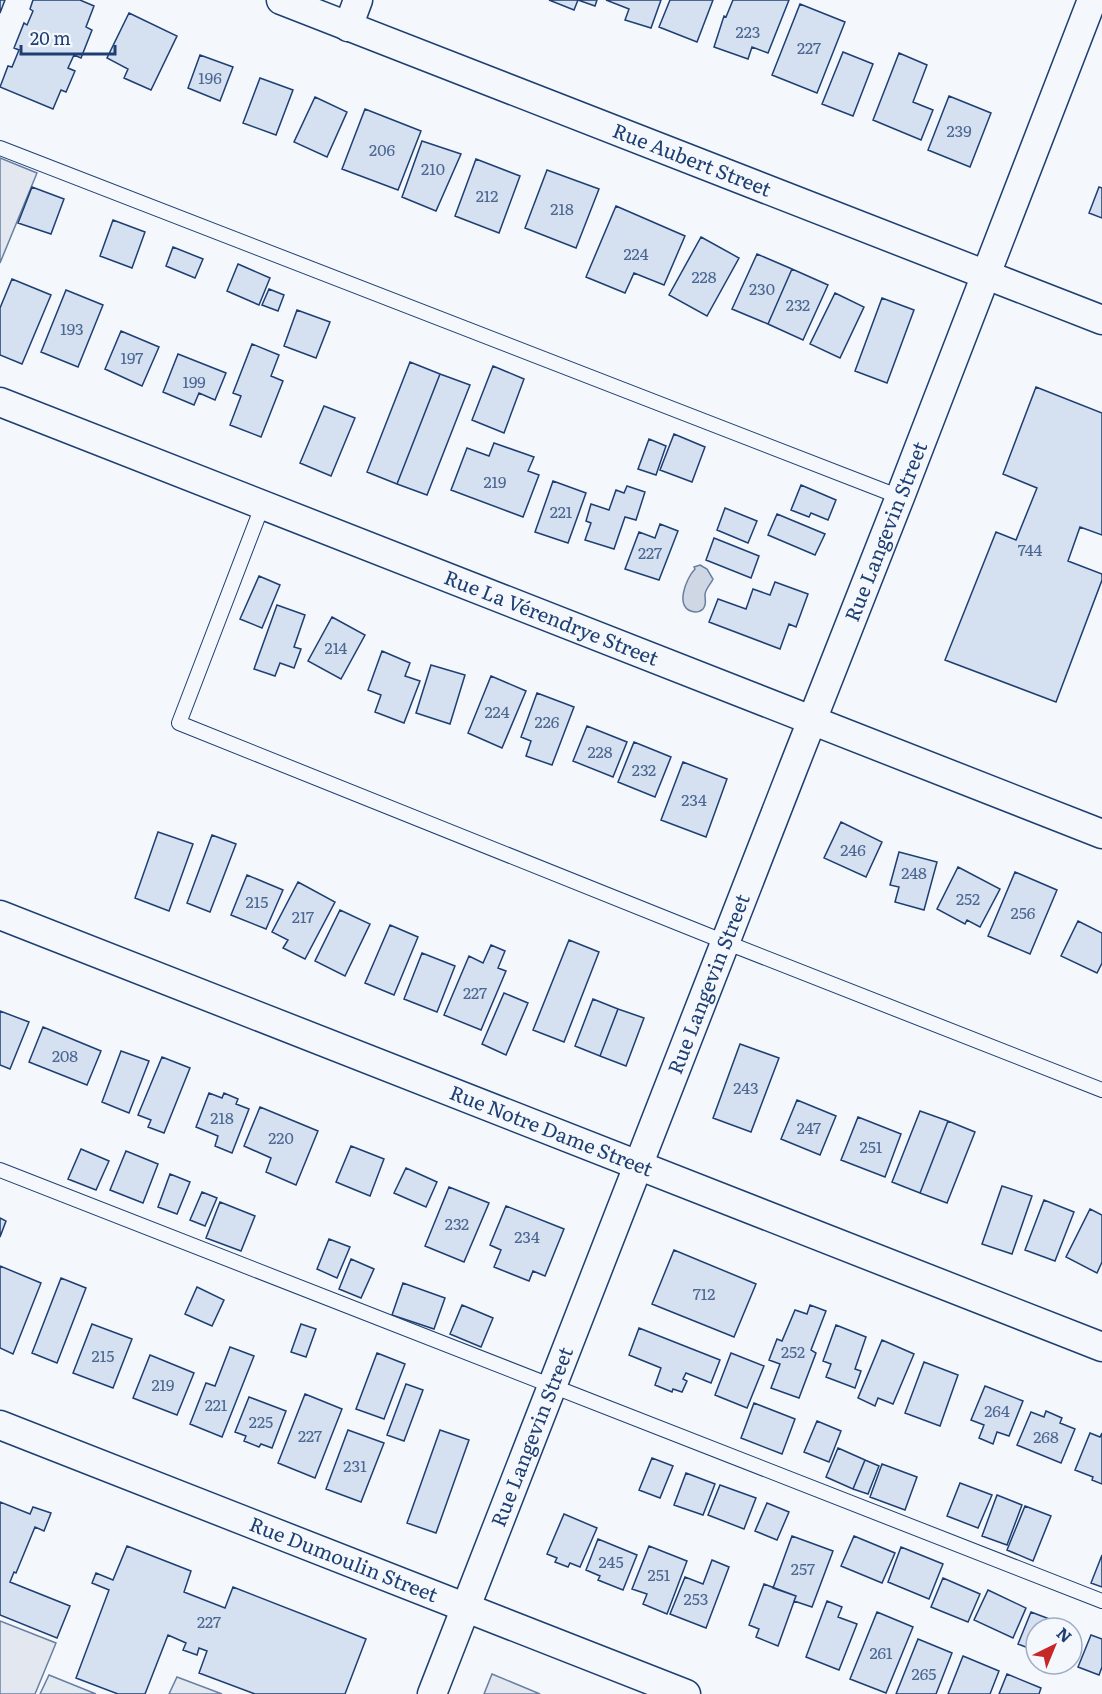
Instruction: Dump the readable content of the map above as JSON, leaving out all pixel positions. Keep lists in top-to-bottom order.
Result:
{
  "streets": {
    "street": [
      "Rue Aubert Street",
      "Rue Langevin Street",
      "Rue La Vérendrye Street",
      "Rue Notre Dame Street",
      "Rue Dumoulin Street"
    ]
  },
  "crossings": [
    ["Rue Aubert Street", "Rue Langevin Street"],
    ["Rue Langevin Street", "Rue La Vérendrye Street"],
    ["Rue Langevin Street", "Rue Notre Dame Street"],
    ["Rue Langevin Street", "Rue Dumoulin Street"]
  ],
  "house_numbers": [
    "223",
    "227",
    "196",
    "239",
    "206",
    "210",
    "212",
    "218",
    "224",
    "228",
    "230",
    "232",
    "193",
    "197",
    "199",
    "219",
    "221",
    "744",
    "227",
    "214",
    "224",
    "226",
    "228",
    "232",
    "234",
    "246",
    "248",
    "252",
    "215",
    "256",
    "217",
    "227",
    "208",
    "243",
    "218",
    "247",
    "220",
    "251",
    "232",
    "234",
    "712",
    "252",
    "215",
    "219",
    "221",
    "264",
    "225",
    "227",
    "268",
    "231",
    "245",
    "257",
    "251",
    "253",
    "227",
    "261",
    "265"
  ],
  "scale_bar": "20 m",
  "north": "top right"
}
